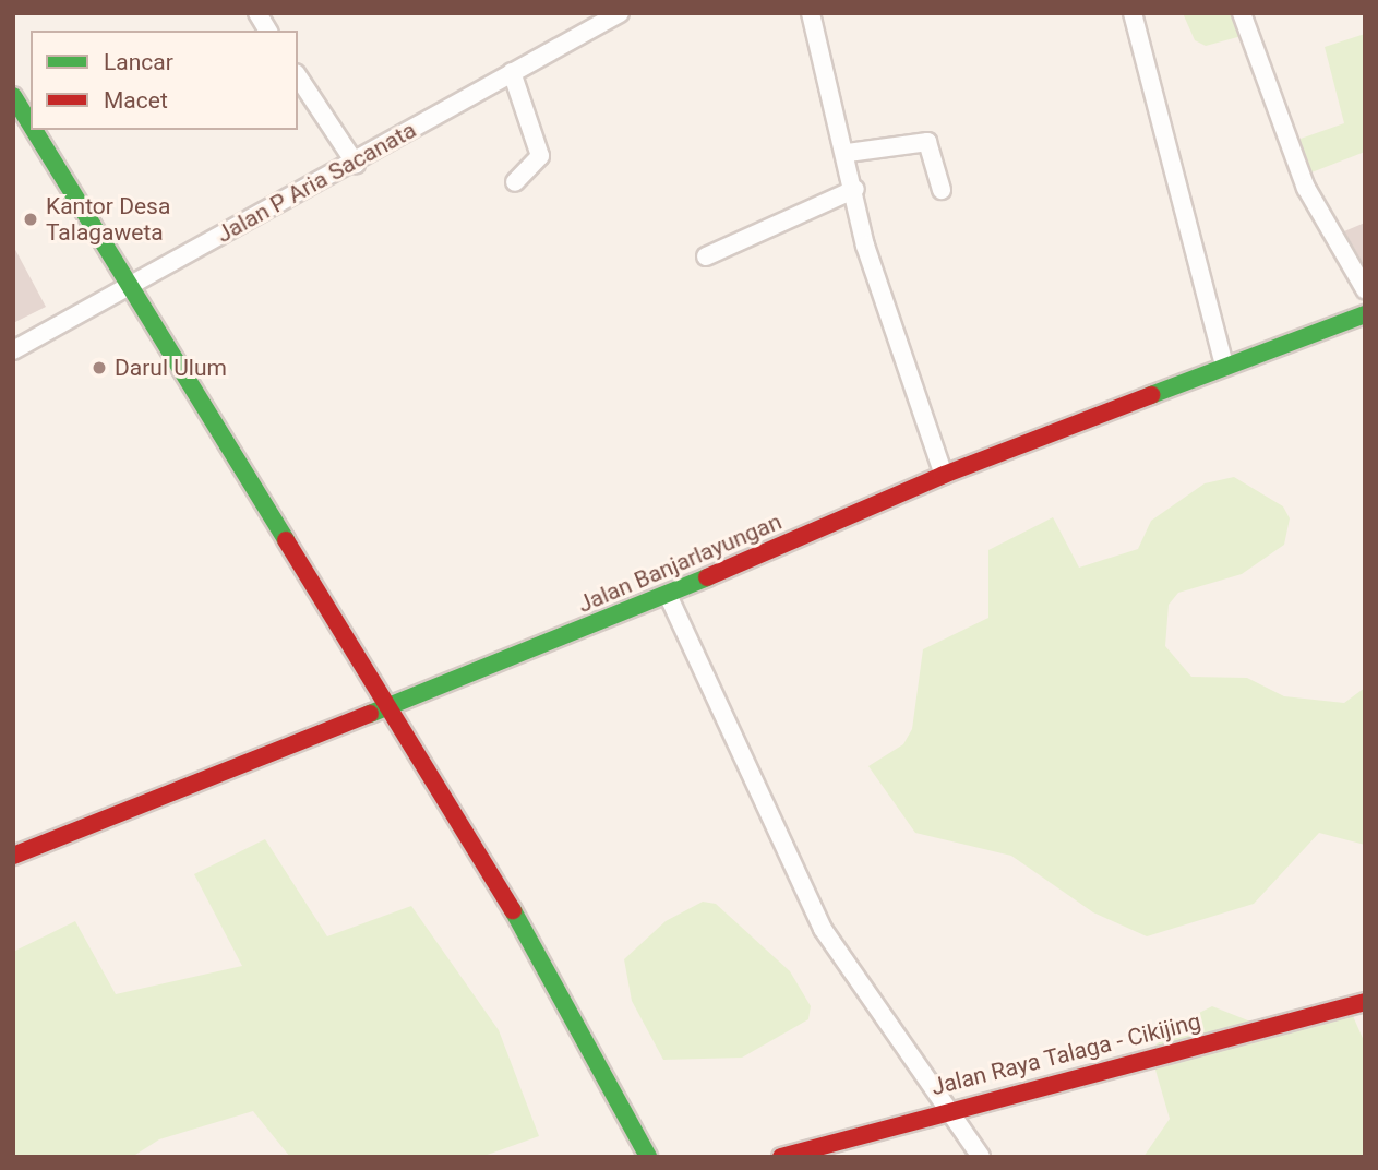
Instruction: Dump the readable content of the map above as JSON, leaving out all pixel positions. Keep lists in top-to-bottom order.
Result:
{
  "streets": {
    "street": ["Jalan P Aria Sacanata", "Jalan Banjarlayungan", "Jalan Raya Talaga - Cikijing"]
  },
  "places": ["Kantor Desa Talagaweta", "Darul Ulum"],
  "legend": ["Lancar", "Macet"]
}
